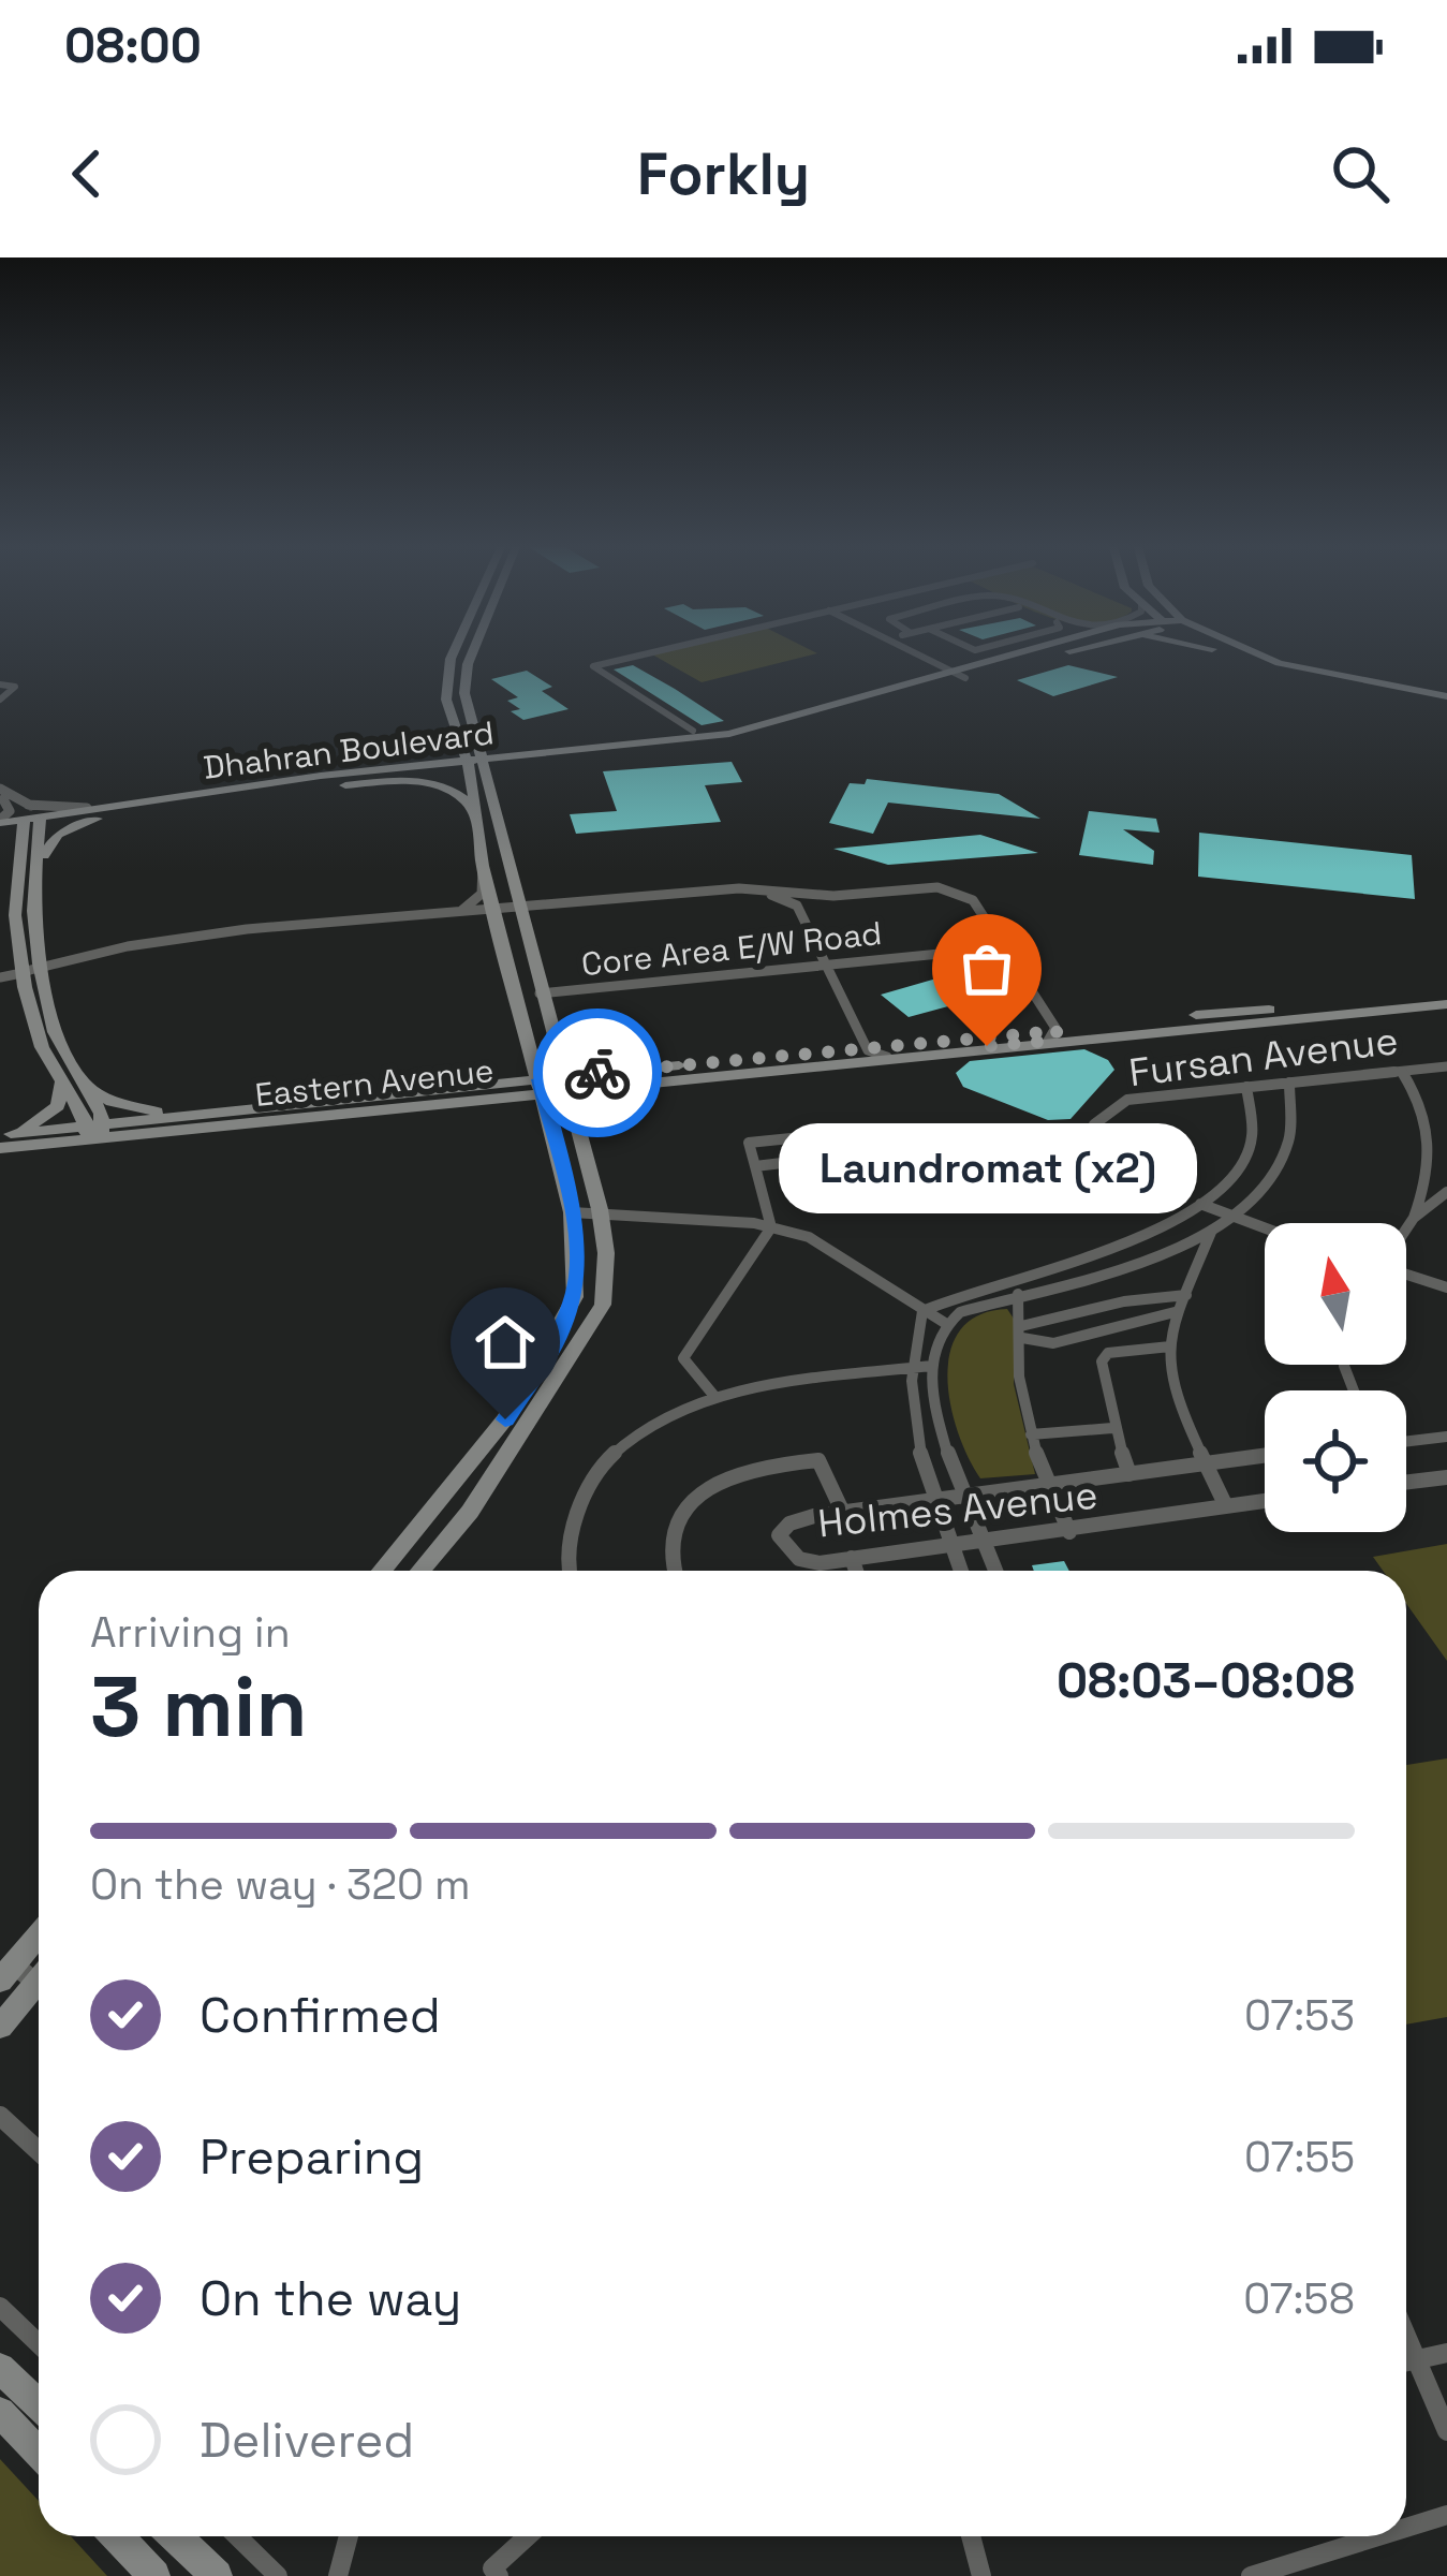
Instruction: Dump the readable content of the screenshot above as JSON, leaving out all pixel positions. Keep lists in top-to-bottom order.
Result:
{
  "streets": {
    "main road": ["Dhahran Boulevard", "Eastern Avenue"],
    "street": ["Core Area E/W Road", "Fursan Avenue", "Holmes Avenue"]
  },
  "places": ["Laundromat (x2)"],
  "north": "top",
  "page": {
    "status": "08:00",
    "header": "Forkly",
    "bubble": "Laundromat (x2)",
    "heading": ["3 min", "Arriving in", "08:03–08:08"],
    "bar": "On the way · 320 m",
    "list": [
      ["Confirmed", "07:53"],
      ["Preparing", "07:55"],
      ["On the way", "07:58"],
      "Delivered"
    ]
  }
}
